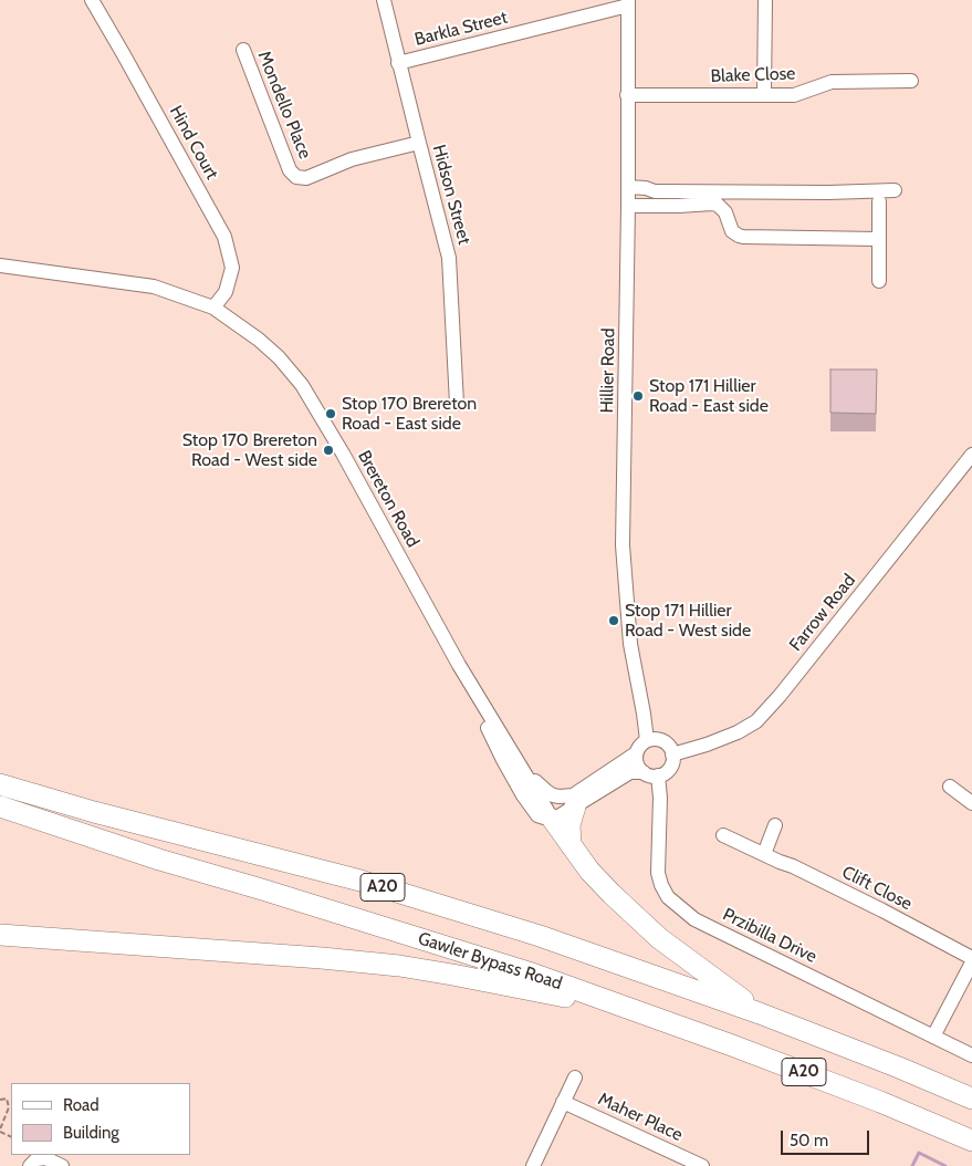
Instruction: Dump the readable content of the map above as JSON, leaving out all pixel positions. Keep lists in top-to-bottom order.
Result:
{
  "streets": {
    "highway": ["A20", "Gawler Bypass Road"],
    "street": [
      "Barkla Street",
      "Blake Close",
      "Mondello Place",
      "Hind Court",
      "Hidson Street",
      "Hillier Road",
      "Brereton Road",
      "Farrow Road",
      "Clift Close",
      "Przibilla Drive",
      "Maher Place"
    ]
  },
  "crossings": [
    ["Barkla Street", "Hidson Street"],
    ["Barkla Street", "Hillier Road"],
    ["Blake Close", "Hillier Road"],
    ["Mondello Place", "Hidson Street"],
    ["Hind Court", "Brereton Road"],
    ["Hillier Road", "Brereton Road"],
    ["Hillier Road", "Farrow Road"],
    ["Hillier Road", "Przibilla Drive"],
    ["Brereton Road", "Farrow Road"],
    ["Brereton Road", "Przibilla Drive"],
    ["Farrow Road", "Przibilla Drive"]
  ],
  "places": [
    "Stop 171 Hillier Road - East side",
    "Stop 170 Brereton Road - East side",
    "Stop 170 Brereton Road - West side",
    "Stop 171 Hillier Road - West side"
  ],
  "legend": ["Road", "Building"],
  "scale_bar": "50 m"
}
